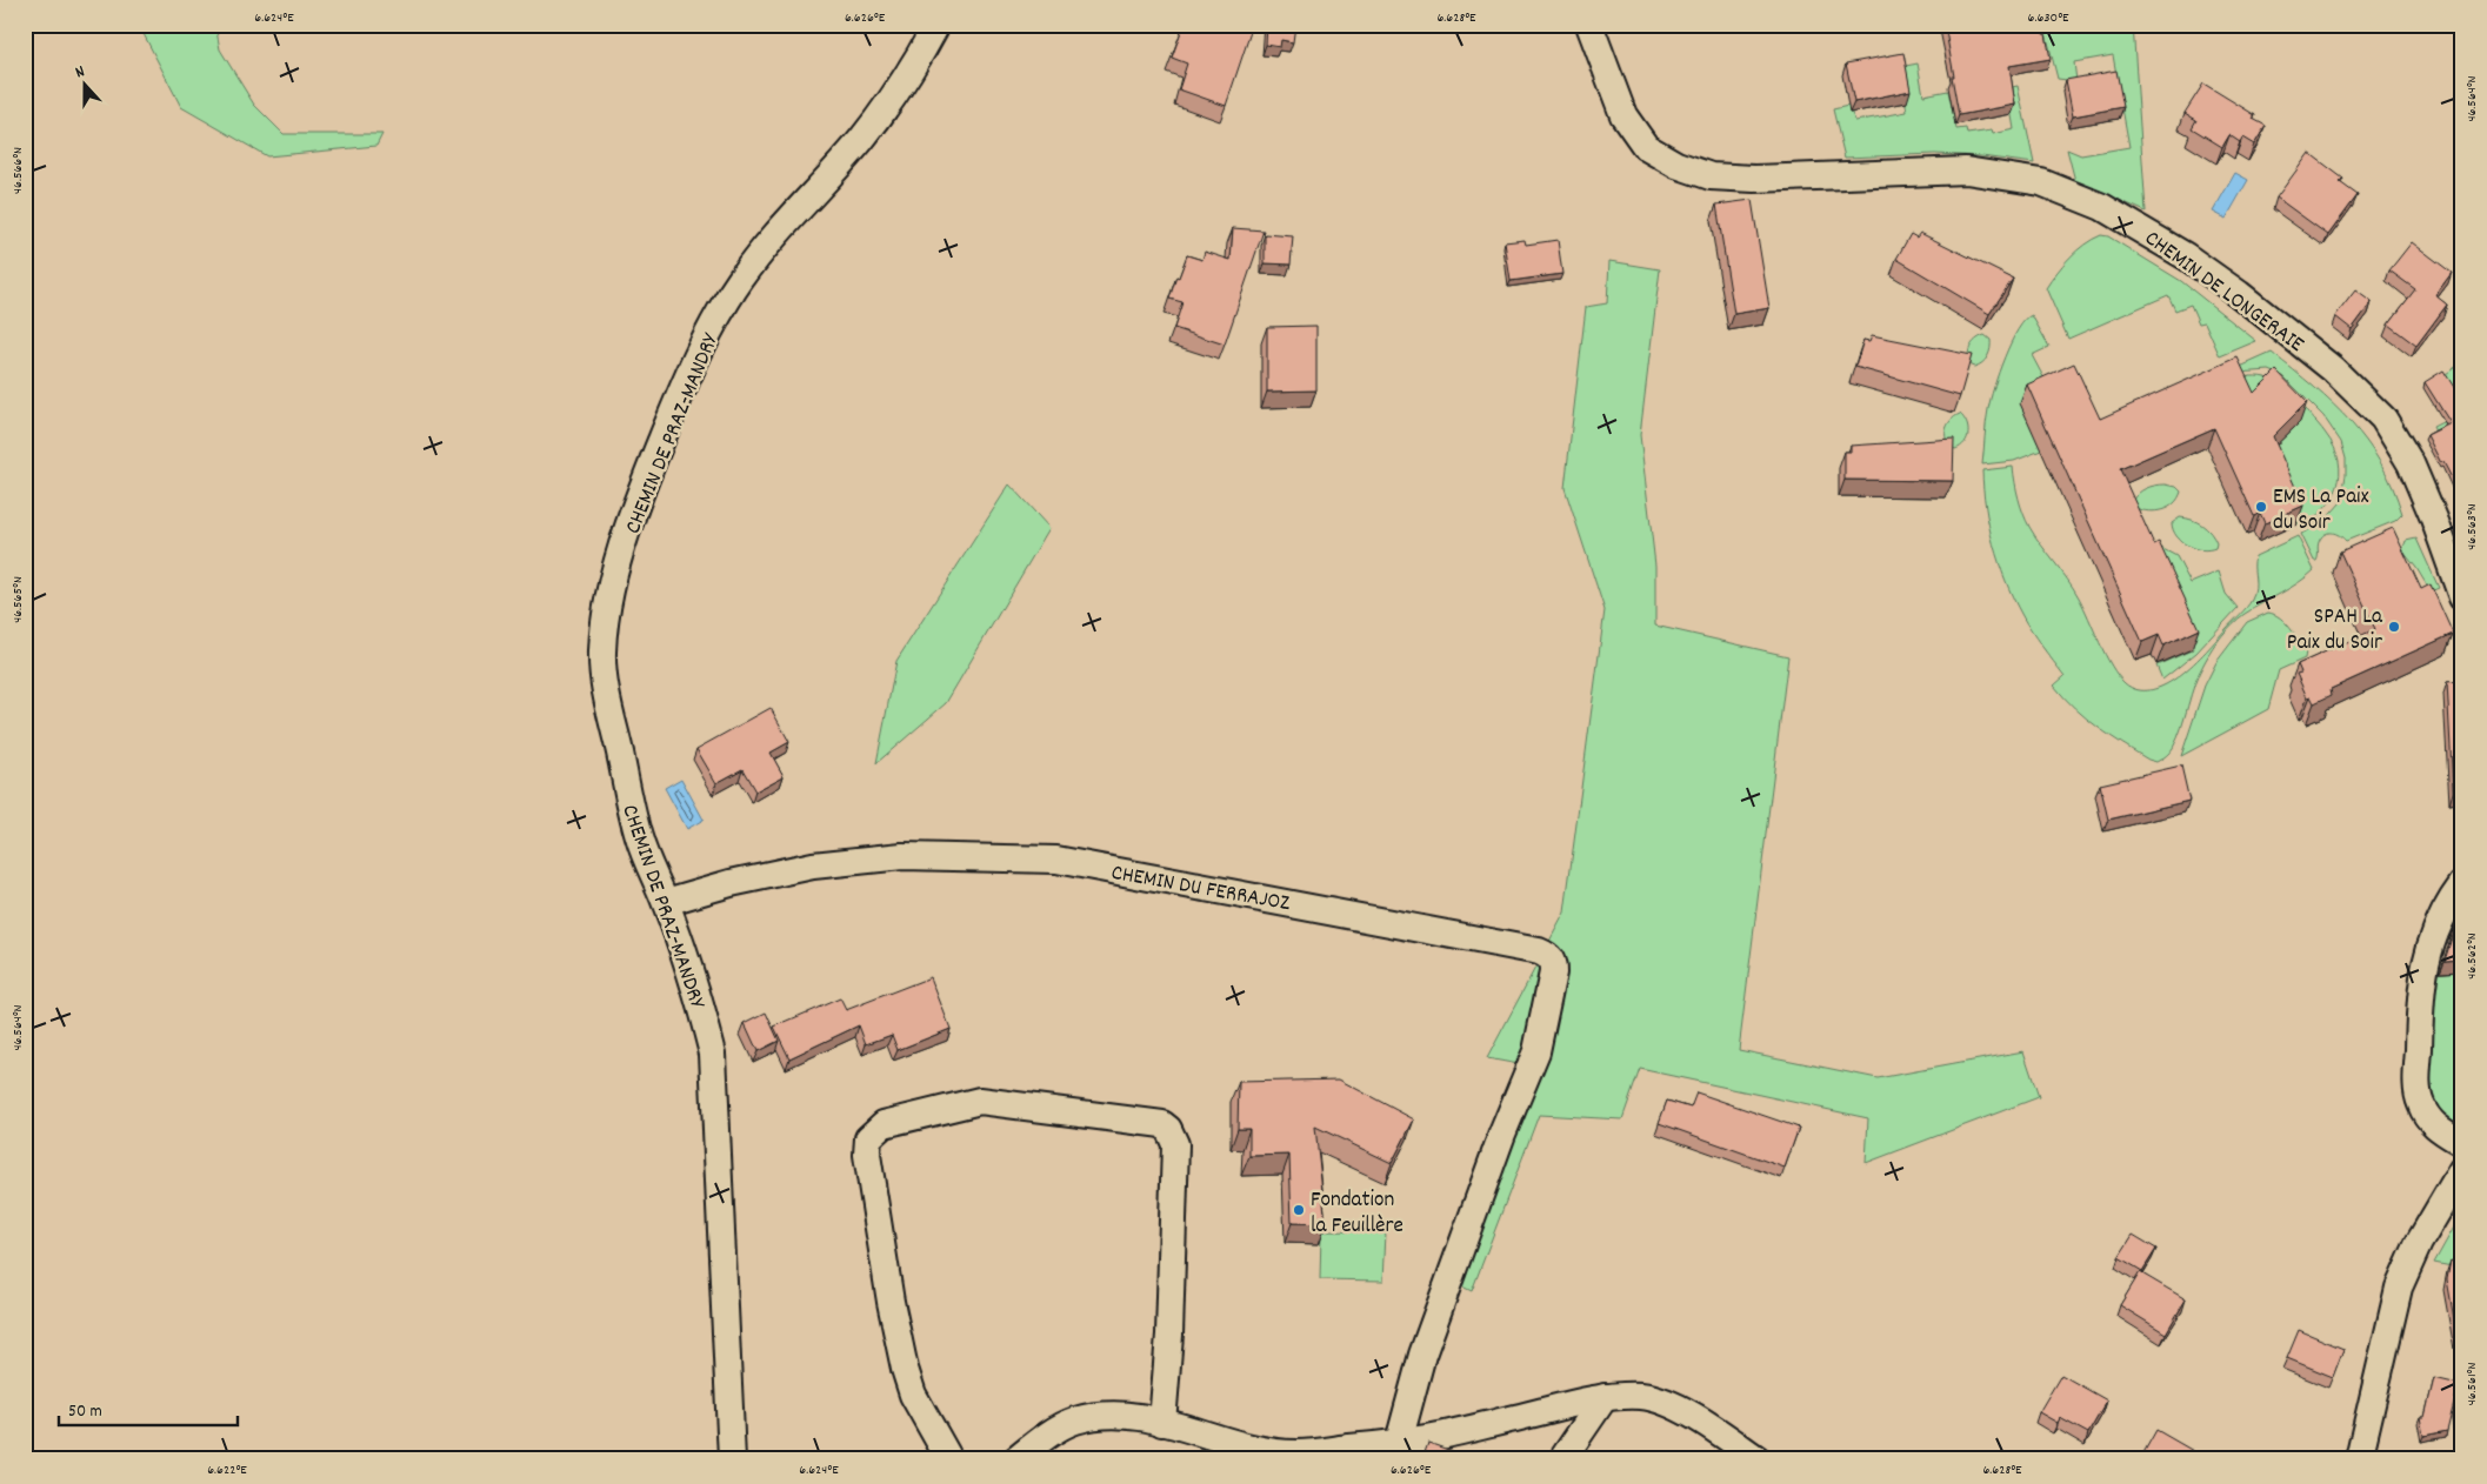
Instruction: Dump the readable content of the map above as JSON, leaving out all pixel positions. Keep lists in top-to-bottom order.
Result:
{
  "streets": {
    "street": ["CHEMIN DE LONGERAIE", "CHEMIN DE PRAZ-MANDRY", "CHEMIN DU FERRAJOZ"]
  },
  "crossings": [
    ["CHEMIN DE PRAZ-MANDRY", "CHEMIN DU FERRAJOZ"]
  ],
  "places": ["EMS La Paix du Soir", "SPAH La Paix du Soir", "Fondation la Feuillère"],
  "scale_bar": "50 m",
  "north": "top",
  "coordinates": [
    "6.624°E",
    "6.626°E",
    "6.628°E",
    "6.630°E",
    "46.564°N",
    "46.566°N",
    "46.563°N",
    "46.565°N",
    "46.562°N",
    "46.561°N",
    "6.622°E"
  ]
}
